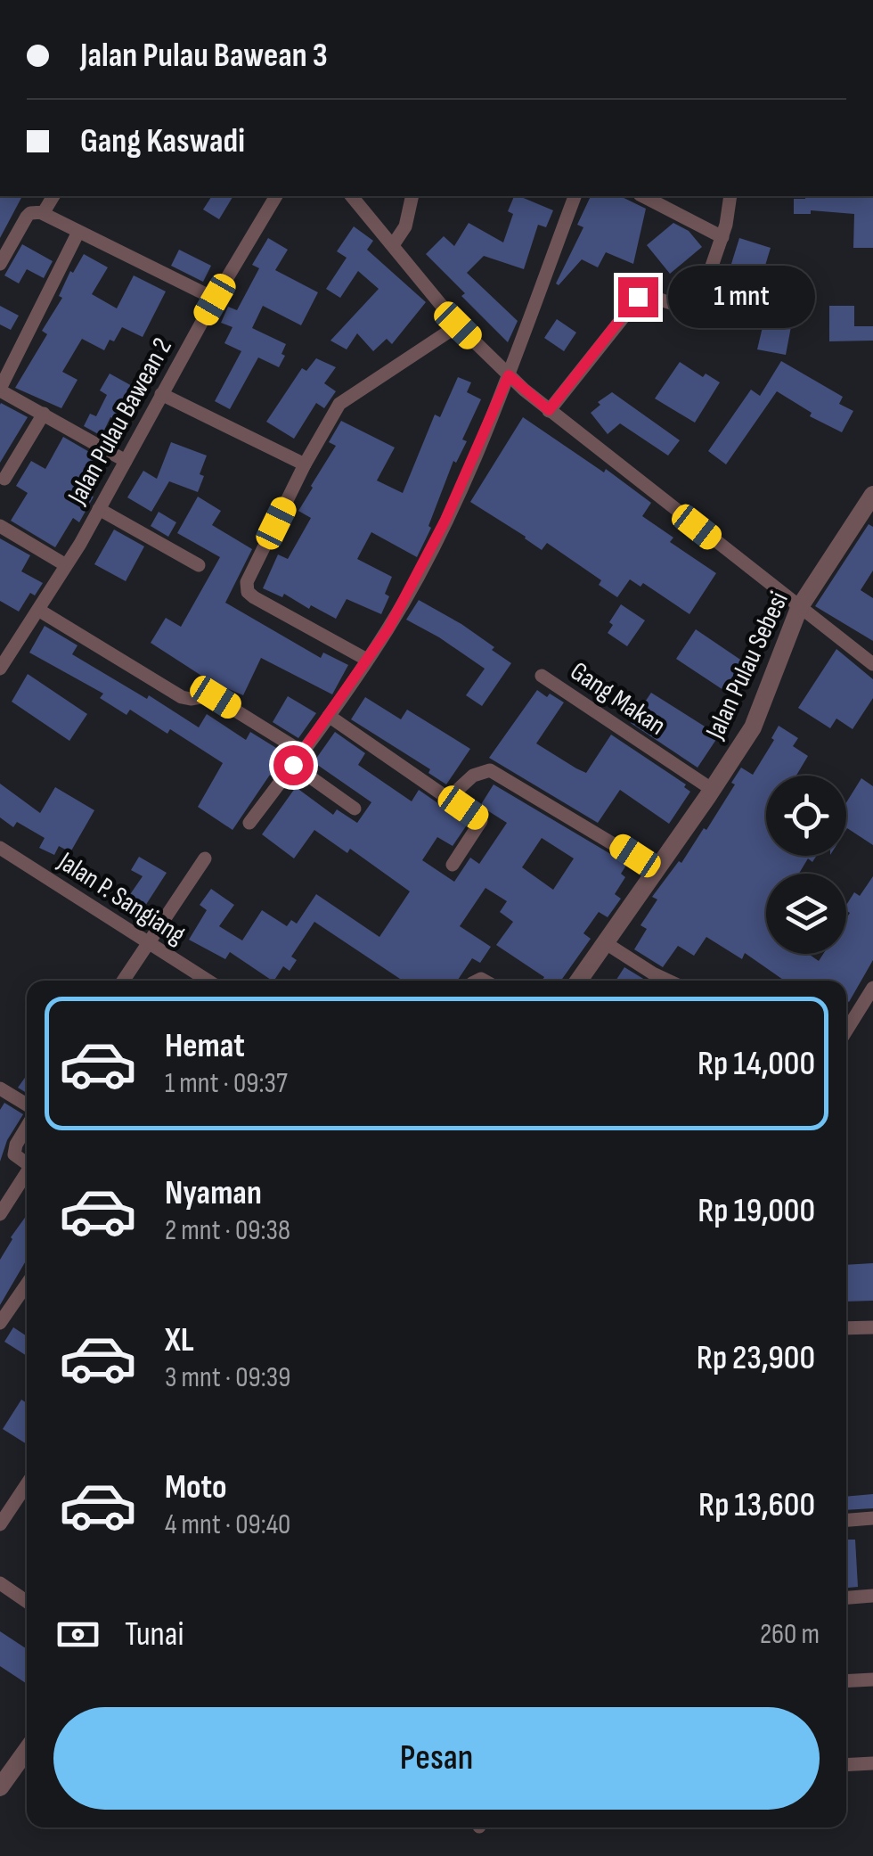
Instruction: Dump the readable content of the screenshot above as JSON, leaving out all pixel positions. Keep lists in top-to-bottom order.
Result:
{
  "streets": {
    "street": [
      "Jalan Pulau Bawean 2",
      "Jalan Pulau Sebesi",
      "Gang Makan",
      "Jalan P. Sangiang"
    ]
  },
  "crossings": [
    ["Jalan Pulau Sebesi", "Gang Makan"]
  ],
  "page": {
    "banner": ["Jalan Pulau Bawean 3", "Gang Kaswadi"],
    "bubble": "1 mnt",
    "list": [
      {
        "name": "Hemat",
        "note": "1 mnt · 09:37",
        "value": "Rp 14,000"
      },
      {
        "name": "Nyaman",
        "note": "2 mnt · 09:38",
        "value": "Rp 19,000"
      },
      {
        "name": "XL",
        "note": "3 mnt · 09:39",
        "value": "Rp 23,900"
      },
      {
        "name": "Moto",
        "note": "4 mnt · 09:40",
        "value": "Rp 13,600"
      }
    ],
    "pay": ["Tunai", "260 m"],
    "buttons": "Pesan"
  }
}
